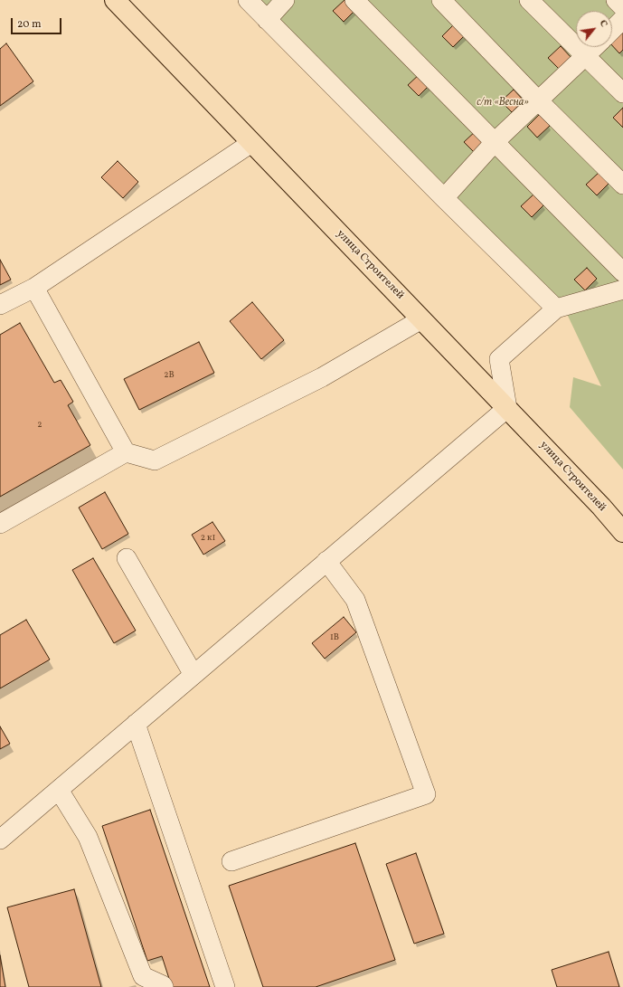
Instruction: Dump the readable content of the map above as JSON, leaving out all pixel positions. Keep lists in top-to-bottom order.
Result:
{
  "streets": {
    "main road": ["улица Строителей"]
  },
  "parks": ["с/т «Весна»"],
  "house_numbers": [
    "2В",
    "2",
    "2 к1",
    "1В"
  ],
  "scale_bar": "20 m",
  "north": "top right"
}
